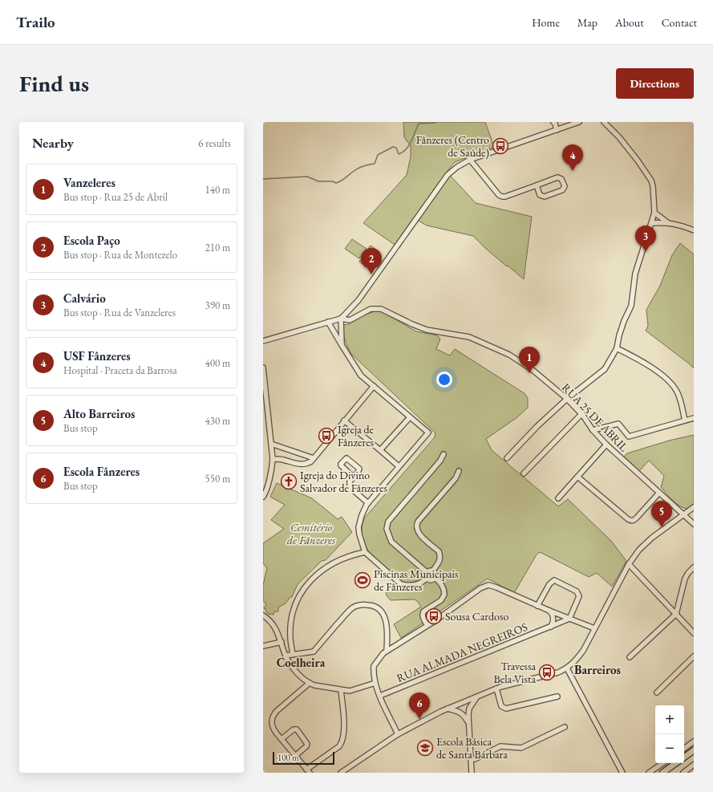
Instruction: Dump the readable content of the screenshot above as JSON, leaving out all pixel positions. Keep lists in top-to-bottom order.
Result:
{
  "streets": {
    "street": ["RUA 25 DE ABRIL", "RUA ALMADA NEGREIROS"]
  },
  "districts": ["Coelheira", "Barreiros"],
  "parks": ["Cemitério de Fânzeres"],
  "places": {
    "bus stop": [
      "Fânzeres (Centro de Saúde)",
      "Igreja de Fânzeres",
      "Sousa Cardoso",
      "Travessa Bela Vista"
    ],
    "church": ["Igreja do Divino Salvador de Fânzeres"],
    "sports": ["Piscinas Municipais de Fânzeres"],
    "school or university": ["Escola Básica de Santa Bárbara"]
  },
  "scale_bar": "100 m",
  "page": {
    "header": "Trailo",
    "nav": [
      "Home",
      "Map",
      "About",
      "Contact"
    ],
    "buttons": "Directions",
    "title": "Find us",
    "heading": ["Nearby", "6 results"],
    "pins": [
      "4",
      "3",
      "2",
      "1",
      "5",
      "6"
    ],
    "list": [
      {
        "mark": "1",
        "name": "Vanzeleres",
        "note": "Bus stop · Rua 25 de Abril",
        "value": "140 m"
      },
      {
        "mark": "2",
        "name": "Escola Paço",
        "note": "Bus stop · Rua de Montezelo",
        "value": "210 m"
      },
      {
        "mark": "3",
        "name": "Calvário",
        "note": "Bus stop · Rua de Vanzeleres",
        "value": "390 m"
      },
      {
        "mark": "4",
        "name": "USF Fânzeres",
        "note": "Hospital · Praceta da Barrosa",
        "value": "400 m"
      },
      {
        "mark": "5",
        "name": "Alto Barreiros",
        "note": "Bus stop",
        "value": "430 m"
      },
      {
        "mark": "6",
        "name": "Escola Fânzeres",
        "note": "Bus stop",
        "value": "550 m"
      }
    ],
    "map_buttons": ["+", "−"],
    "scale": "100 m"
  }
}
